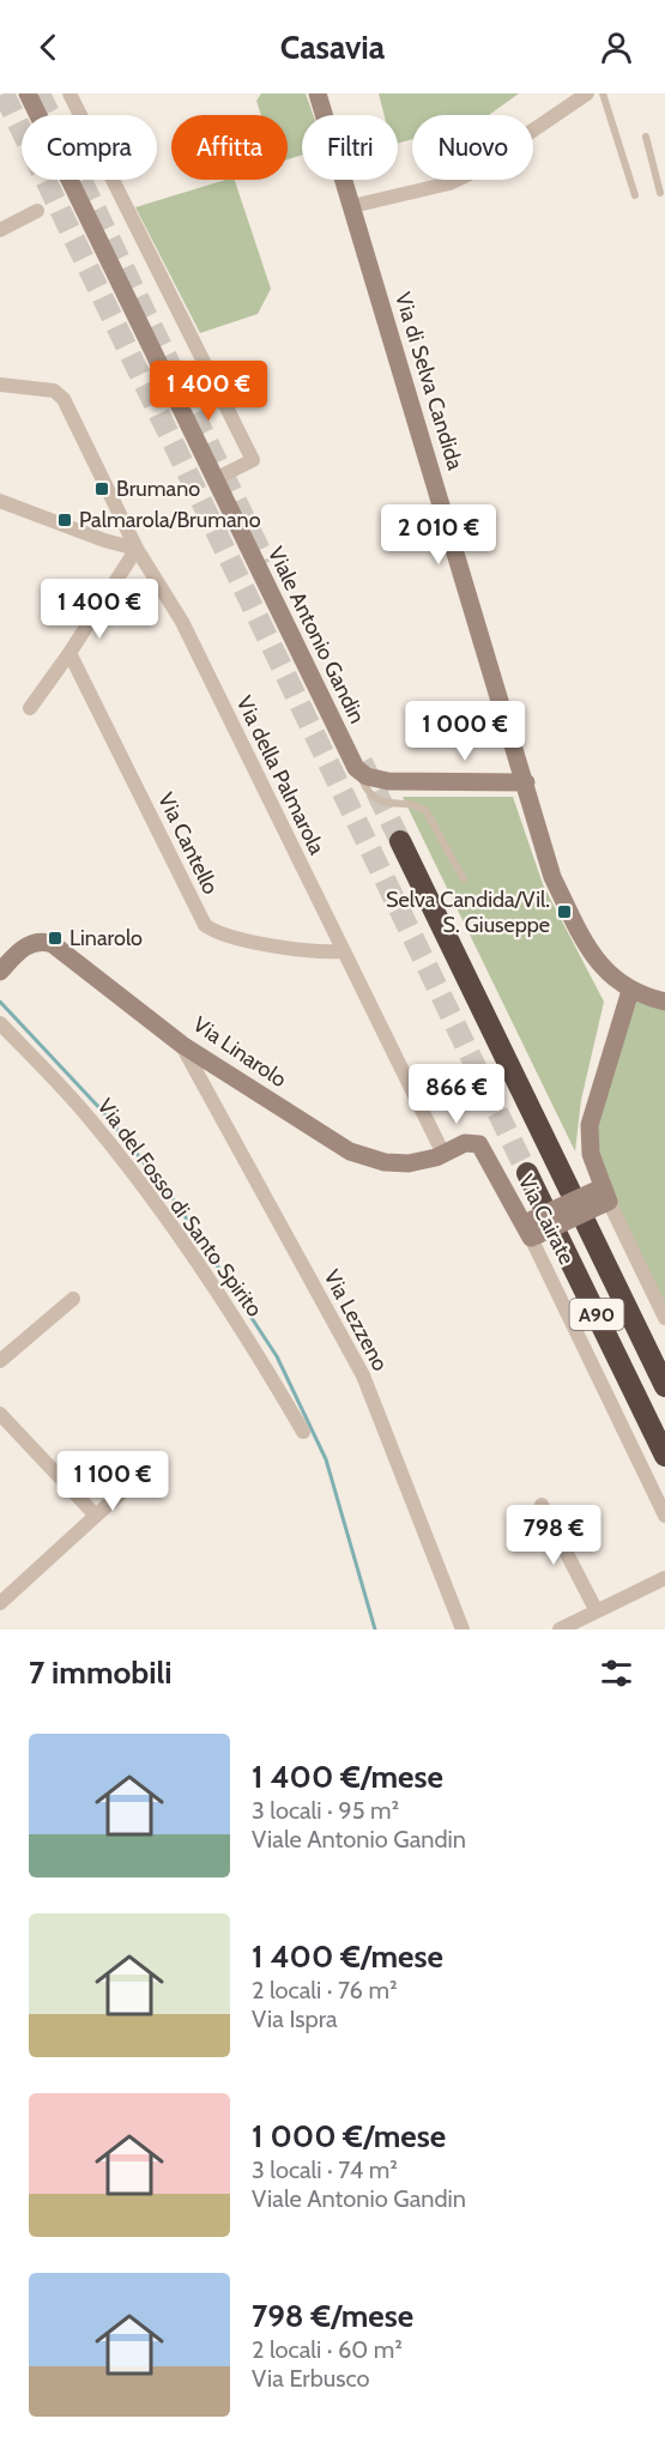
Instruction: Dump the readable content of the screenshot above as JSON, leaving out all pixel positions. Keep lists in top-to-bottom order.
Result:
{
  "streets": {
    "highway": ["A90"],
    "street": [
      "Via di Selva Candida",
      "Viale Antonio Gandin",
      "Via della Palmarola",
      "Via Cantello",
      "Via Linarolo",
      "Via del Fosso di Santo Spirito",
      "Via Cairate",
      "Via Lezzeno"
    ]
  },
  "crossings": [
    ["Via della Palmarola", "Via Cantello"],
    ["Via della Palmarola", "Via Linarolo"],
    ["Via Linarolo", "Via Cairate"],
    ["Via Linarolo", "Via Lezzeno"]
  ],
  "places": {
    "transit": [
      "Brumano",
      "Palmarola/Brumano",
      "Selva Candida/Vil. S. Giuseppe",
      "Linarolo"
    ]
  },
  "page": {
    "header": "Casavia",
    "chip": [
      "Compra",
      "Affitta",
      "Filtri",
      "Nuovo"
    ],
    "price": [
      "1 400 €",
      "2 010 €",
      "1 400 €",
      "1 000 €",
      "866 €",
      "1 100 €",
      "798 €"
    ],
    "heading": "7 immobili",
    "list": [
      {
        "name": "1 400 €/mese",
        "note": "3 locali · 95 m² · Viale Antonio Gandin"
      },
      {
        "name": "1 400 €/mese",
        "note": "2 locali · 76 m² · Via Ispra"
      },
      {
        "name": "1 000 €/mese",
        "note": "3 locali · 74 m² · Viale Antonio Gandin"
      },
      {
        "name": "798 €/mese",
        "note": "2 locali · 60 m² · Via Erbusco"
      }
    ]
  }
}
